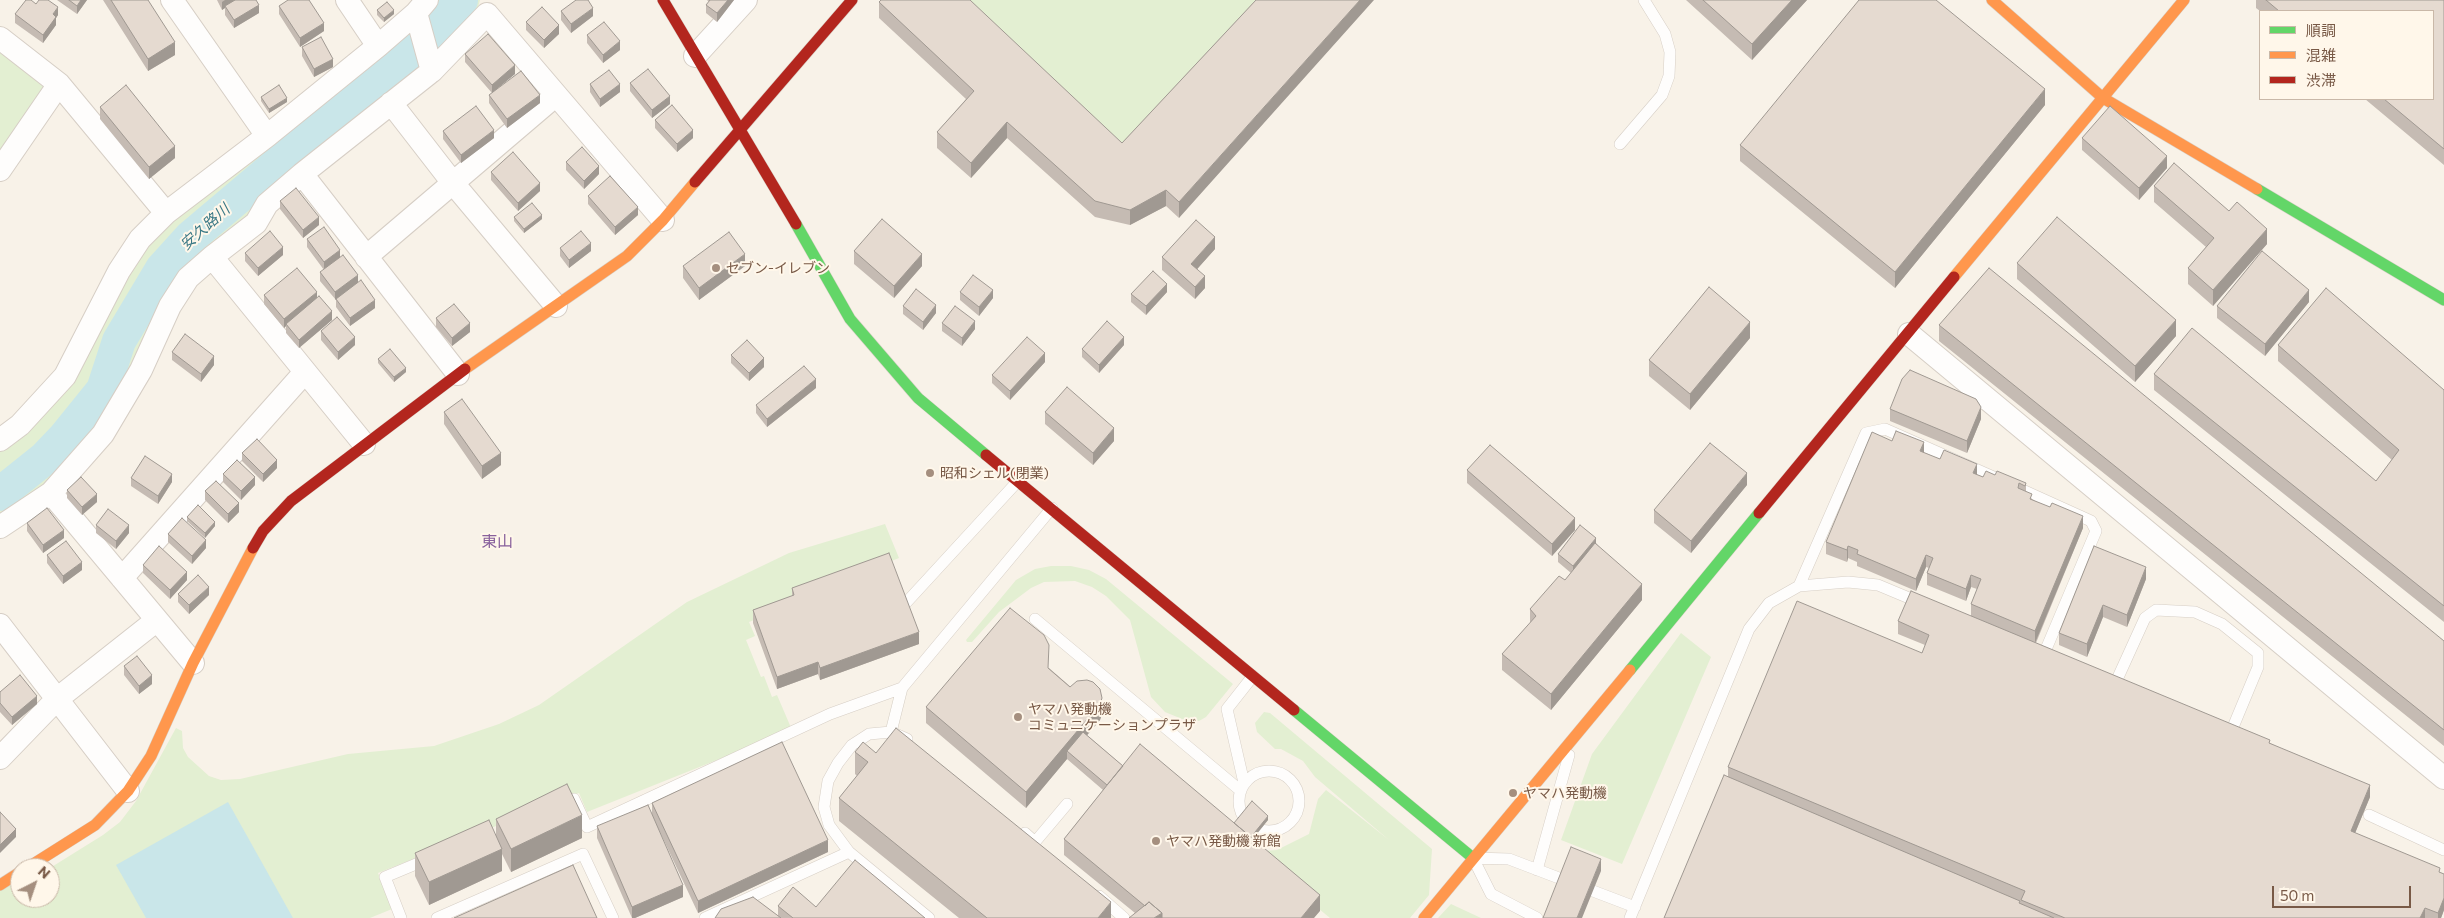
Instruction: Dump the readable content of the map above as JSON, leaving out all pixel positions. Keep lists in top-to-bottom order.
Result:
{
  "districts": ["東山"],
  "water": ["安久路川"],
  "places": [
    "セブン-イレブン",
    "昭和シェル(閉業)",
    "ヤマハ発動機 コミュニケーションプラザ",
    "ヤマハ発動機",
    "ヤマハ発動機 新館"
  ],
  "legend": ["順調", "混雑", "渋滞"],
  "scale_bar": "50 m",
  "north": "top right"
}
